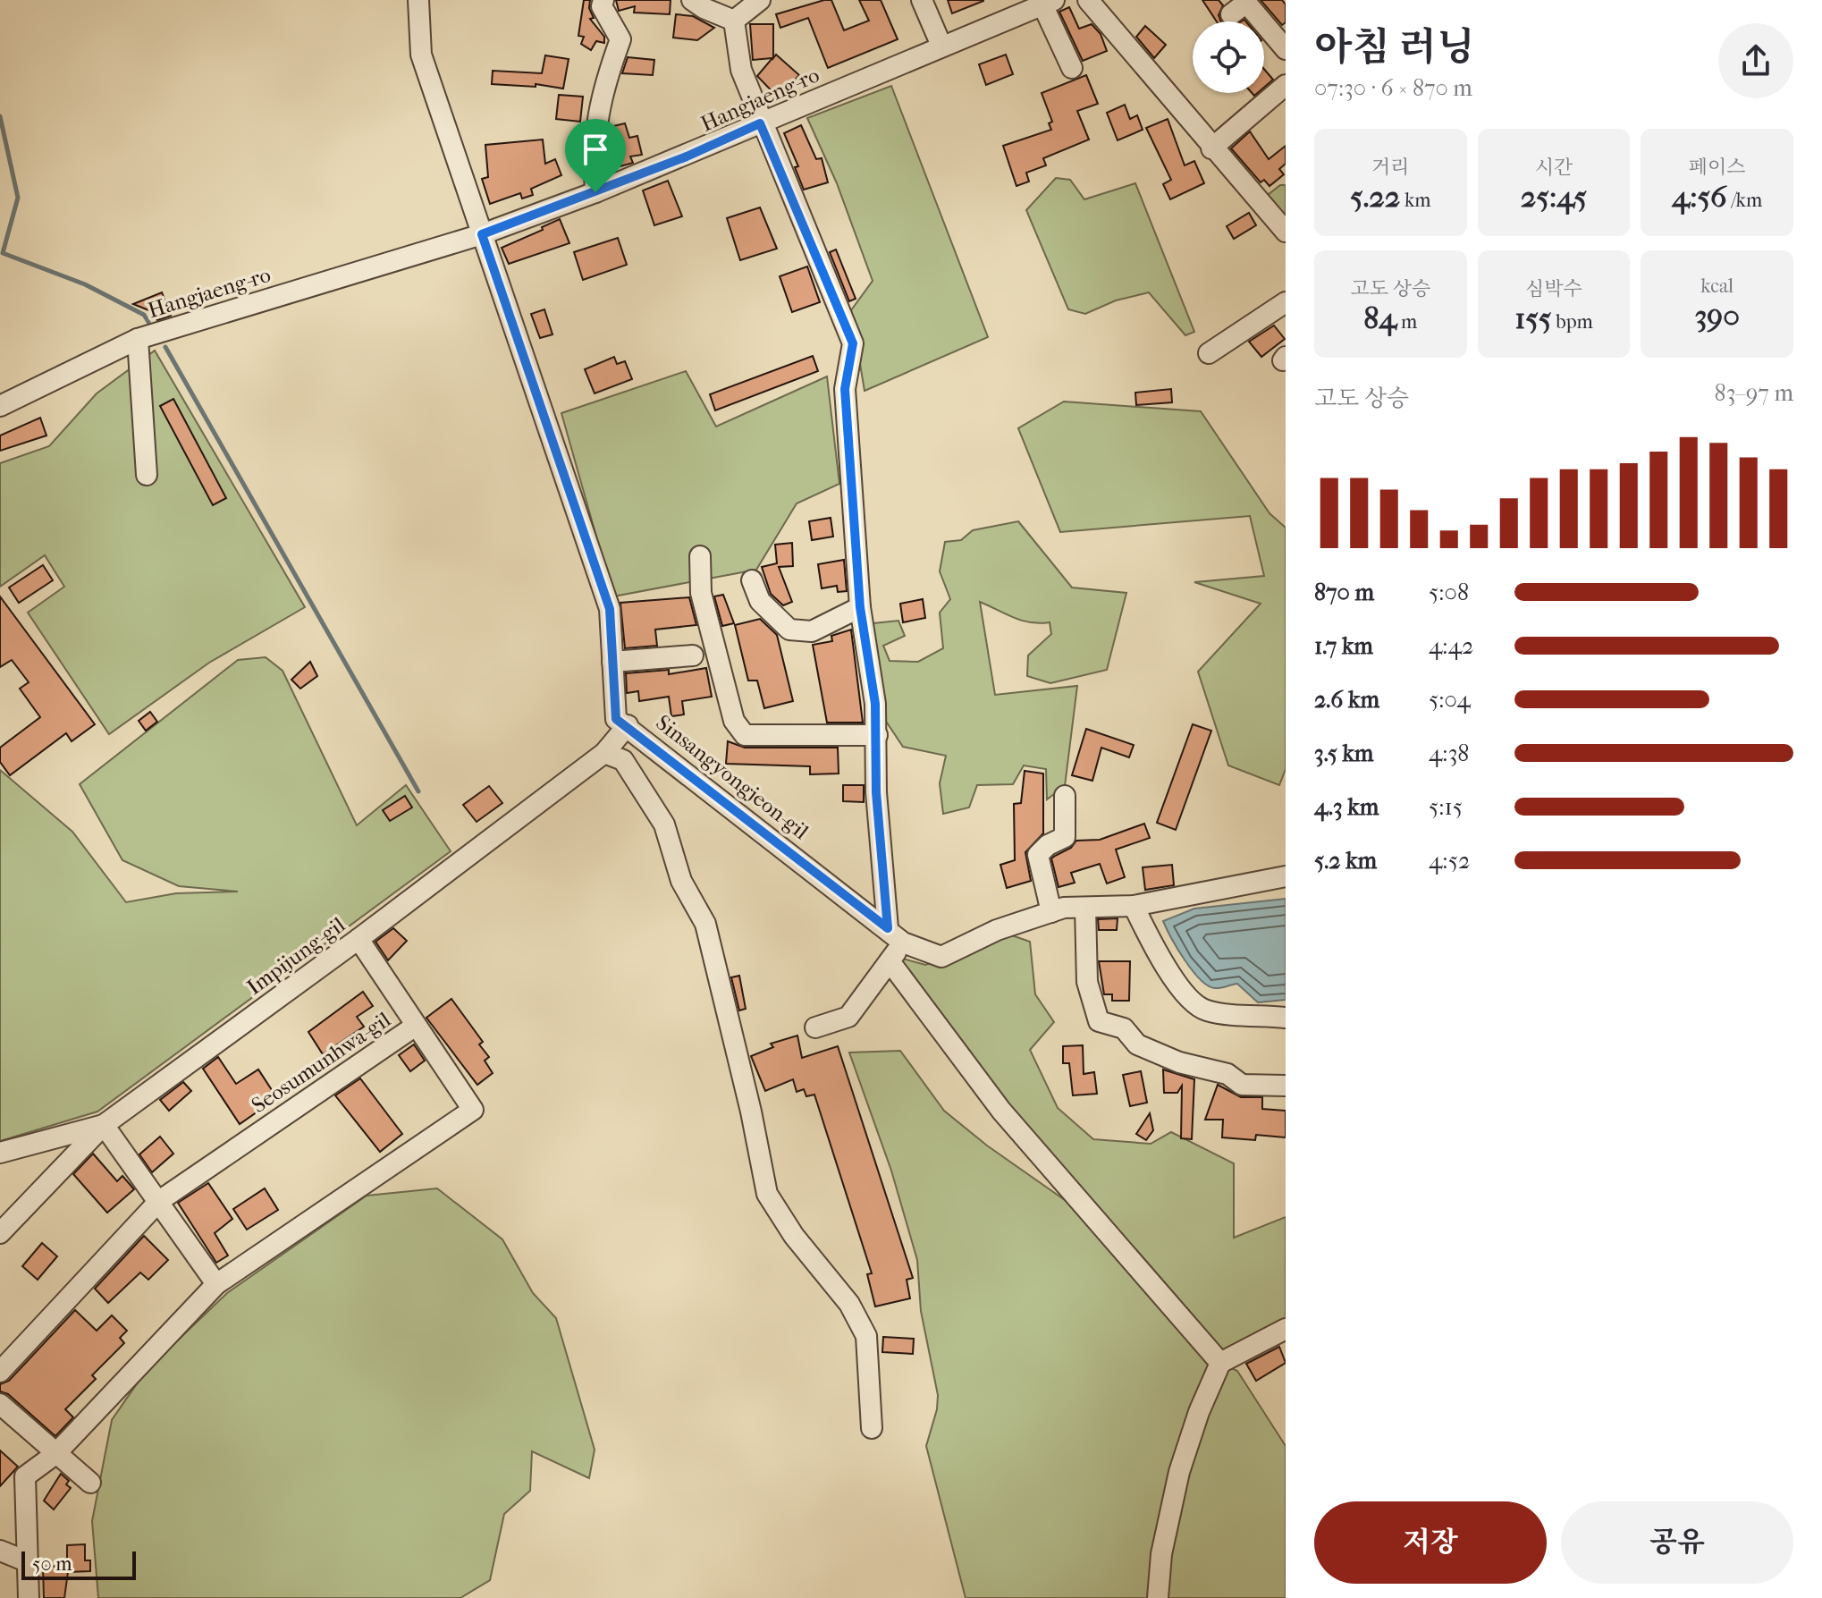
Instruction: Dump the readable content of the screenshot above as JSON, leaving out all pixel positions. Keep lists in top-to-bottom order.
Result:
{
  "streets": {
    "street": [
      "Hangjaeng-ro",
      "Sinsangyongjeon-gil",
      "Impijung-gil",
      "Seosumunhwa-gil"
    ]
  },
  "crossings": [
    ["Hangjaeng-ro", "Sinsangyongjeon-gil"],
    ["Sinsangyongjeon-gil", "Impijung-gil"]
  ],
  "scale_bar": "50 m",
  "page": {
    "heading": ["아침 러닝", "07:30 · 6 × 870 m"],
    "stats": [
      ["거리", "5.22 km"],
      ["시간", "25:45"],
      ["페이스", "4:56 /km"],
      ["고도 상승", "84 m"],
      ["심박수", "155 bpm"],
      ["kcal", "390"]
    ],
    "chart": ["고도 상승", "83–97 m"],
    "list": [
      {
        "name": "870 m",
        "note": "5:08"
      },
      {
        "name": "1.7 km",
        "note": "4:42"
      },
      {
        "name": "2.6 km",
        "note": "5:04"
      },
      {
        "name": "3.5 km",
        "note": "4:38"
      },
      {
        "name": "4.3 km",
        "note": "5:15"
      },
      {
        "name": "5.2 km",
        "note": "4:52"
      }
    ],
    "buttons": ["저장", "공유"],
    "scale": "50 m"
  }
}
